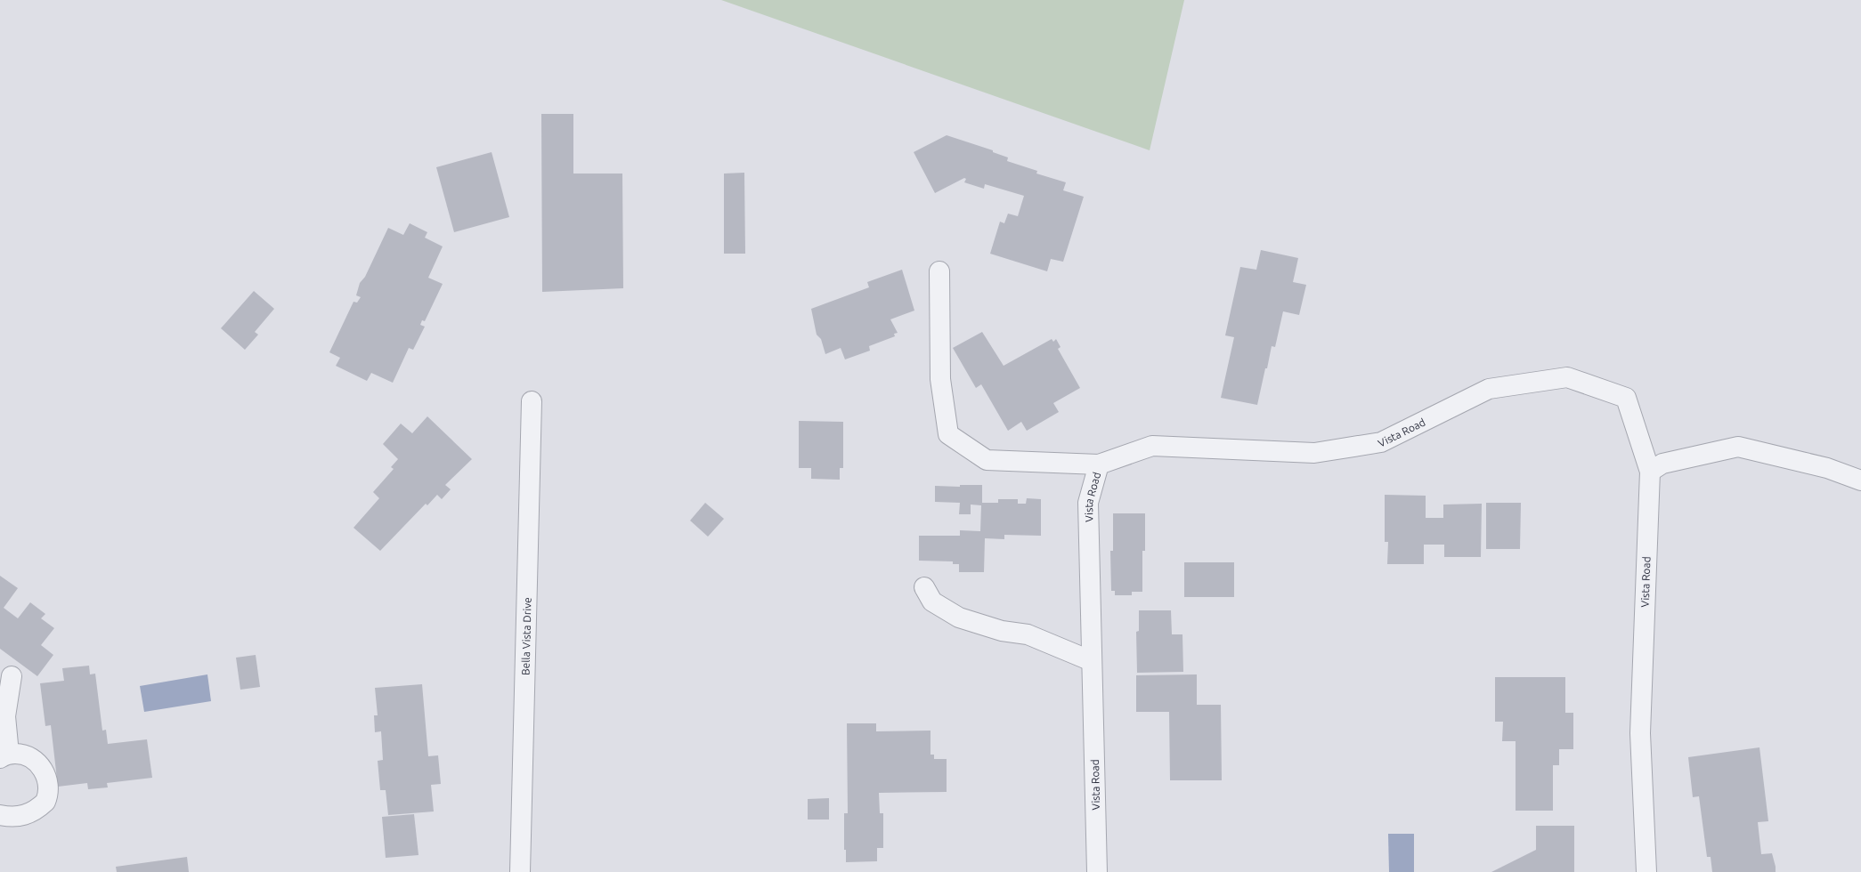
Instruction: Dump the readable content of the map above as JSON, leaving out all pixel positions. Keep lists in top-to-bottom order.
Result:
{
  "streets": {
    "street": ["Vista Road", "Bella Vista Drive"]
  }
}
